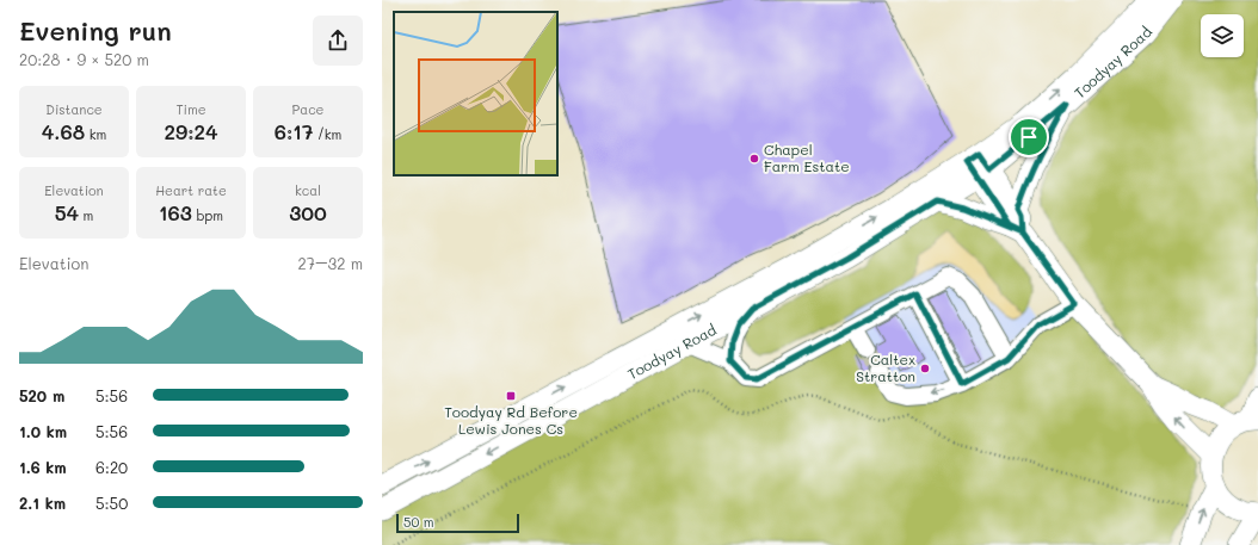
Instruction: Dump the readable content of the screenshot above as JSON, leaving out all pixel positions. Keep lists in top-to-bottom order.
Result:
{
  "streets": {
    "main road": ["Toodyay Road"]
  },
  "places": {
    "other": ["Chapel Farm Estate", "Caltex Stratton"],
    "transit": ["Toodyay Rd Before Lewis Jones Cs"]
  },
  "scale_bar": "50 m",
  "page": {
    "heading": ["Evening run", "20:28 · 9 × 520 m"],
    "stats": [
      ["Distance", "4.68 km"],
      ["Time", "29:24"],
      ["Pace", "6:17 /km"],
      ["Elevation", "54 m"],
      ["Heart rate", "163 bpm"],
      ["kcal", "300"]
    ],
    "chart": ["Elevation", "27–32 m"],
    "list": [
      {
        "name": "520 m",
        "note": "5:56"
      },
      {
        "name": "1.0 km",
        "note": "5:56"
      },
      {
        "name": "1.6 km",
        "note": "6:20"
      },
      {
        "name": "2.1 km",
        "note": "5:50"
      }
    ],
    "scale": "50 m"
  }
}
